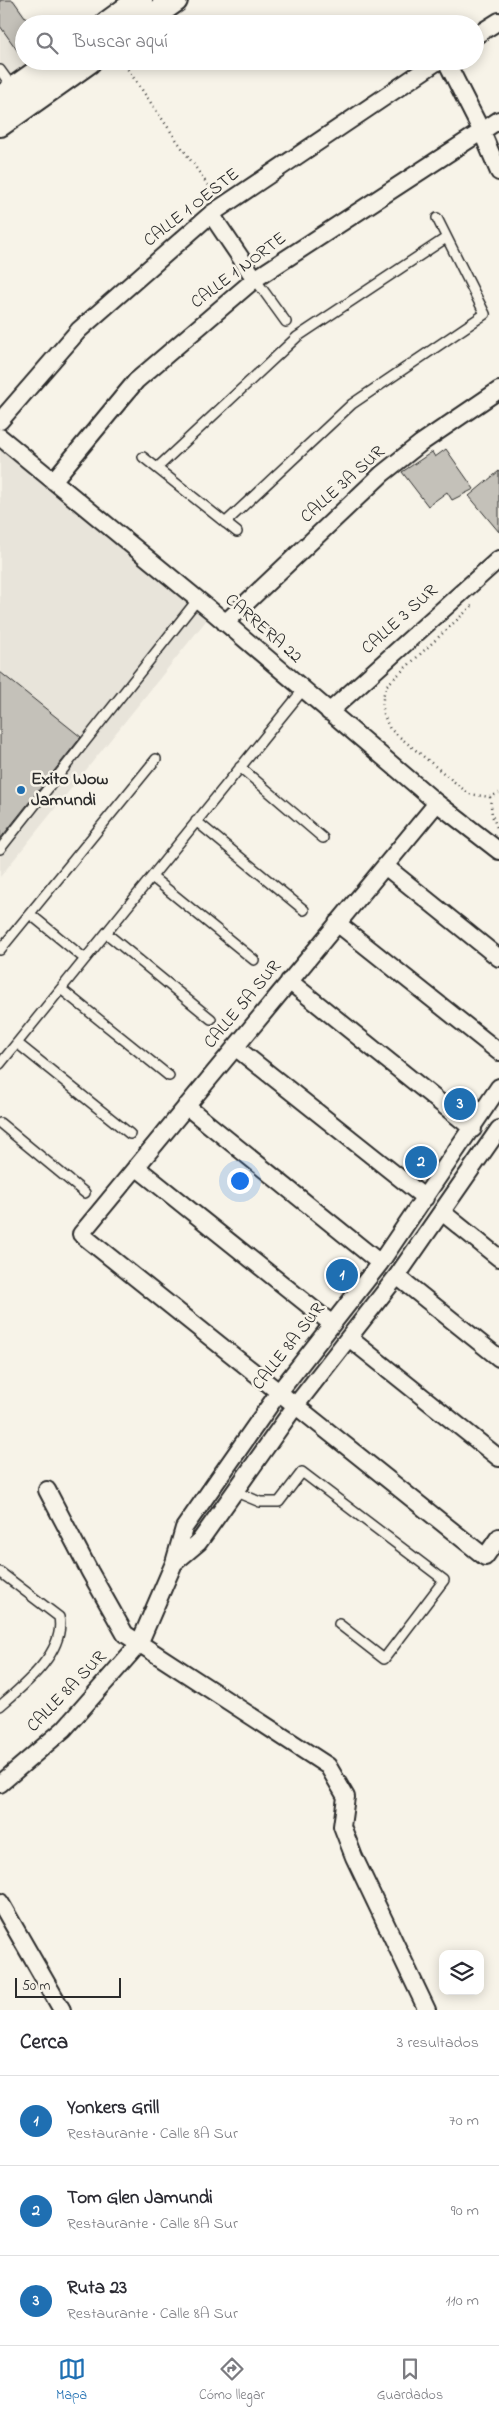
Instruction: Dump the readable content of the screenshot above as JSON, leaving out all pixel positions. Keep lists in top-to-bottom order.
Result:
{
  "streets": {
    "street": [
      "CALLE 1 OESTE",
      "CALLE 1 NORTE",
      "CALLE 3A SUR",
      "CALLE 3 SUR",
      "CARRERA 22",
      "CALLE 5A SUR",
      "CALLE 8A SUR"
    ]
  },
  "crossings": [
    ["CALLE 1 NORTE", "CARRERA 22"],
    ["CALLE 3A SUR", "CARRERA 22"],
    ["CALLE 3 SUR", "CARRERA 22"],
    ["CARRERA 22", "CALLE 5A SUR"],
    ["CALLE 5A SUR", "CALLE 8A SUR"]
  ],
  "places": ["Exito Wow Jamundi"],
  "scale_bar": "50 m",
  "page": {
    "search": "Buscar aquí",
    "pins": ["3", "2", "1"],
    "scale": "50 m",
    "heading": ["Cerca", "3 resultados"],
    "list": [
      {
        "mark": "1",
        "name": "Yonkers Grill",
        "note": "Restaurante · Calle 8A Sur",
        "value": "70 m"
      },
      {
        "mark": "2",
        "name": "Tom Glen Jamundi",
        "note": "Restaurante · Calle 8A Sur",
        "value": "90 m"
      },
      {
        "mark": "3",
        "name": "Ruta 23",
        "note": "Restaurante · Calle 8A Sur",
        "value": "110 m"
      }
    ],
    "nav": ["Mapa", "Cómo llegar", "Guardados"]
  }
}
